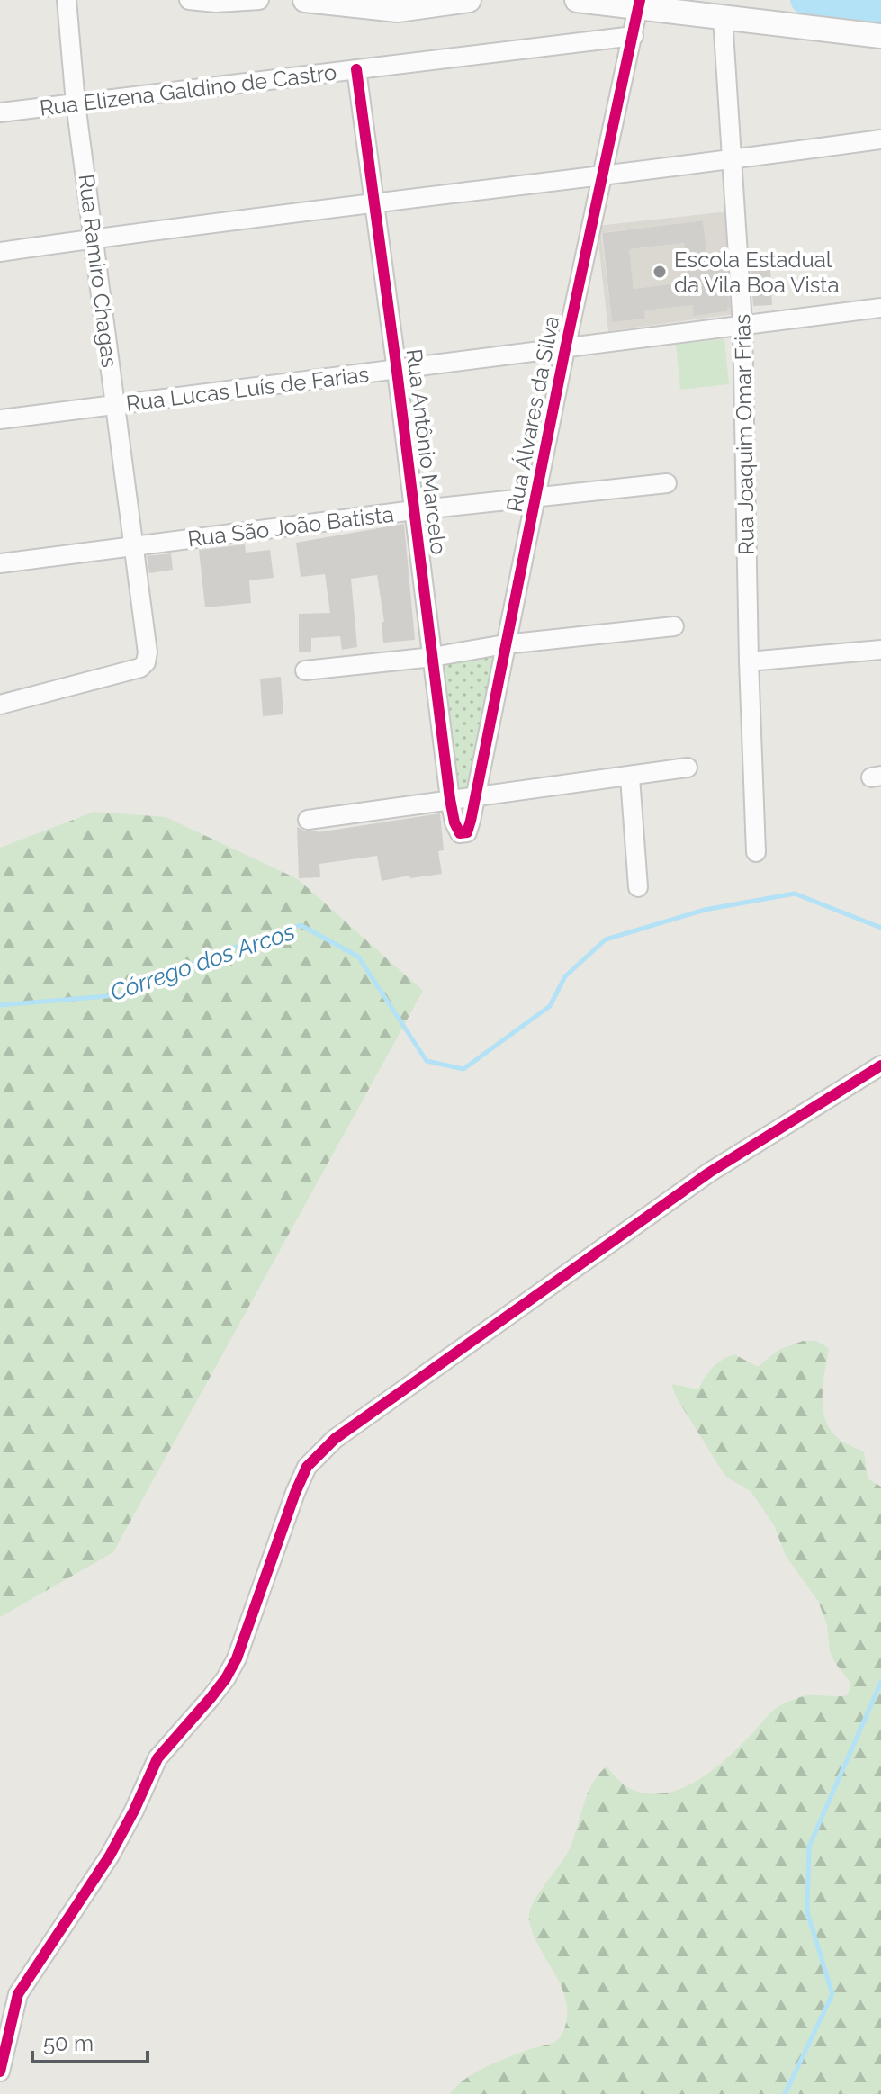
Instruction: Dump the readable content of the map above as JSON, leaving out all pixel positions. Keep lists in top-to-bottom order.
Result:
{
  "streets": {
    "street": [
      "Rua Elizena Galdino de Castro",
      "Rua Ramiro Chagas",
      "Rua Lucas Luís de Farias",
      "Rua Álvares da Silva",
      "Rua Joaquim Omar Frias",
      "Rua Antônio Marcelo",
      "Rua São João Batista"
    ]
  },
  "crossings": [
    ["Rua Elizena Galdino de Castro", "Rua Ramiro Chagas"],
    ["Rua Elizena Galdino de Castro", "Rua Álvares da Silva"],
    ["Rua Elizena Galdino de Castro", "Rua Antônio Marcelo"],
    ["Rua Ramiro Chagas", "Rua Lucas Luís de Farias"],
    ["Rua Ramiro Chagas", "Rua São João Batista"],
    ["Rua Lucas Luís de Farias", "Rua Álvares da Silva"],
    ["Rua Lucas Luís de Farias", "Rua Joaquim Omar Frias"],
    ["Rua Lucas Luís de Farias", "Rua Antônio Marcelo"],
    ["Rua Álvares da Silva", "Rua Antônio Marcelo"],
    ["Rua Álvares da Silva", "Rua São João Batista"],
    ["Rua Antônio Marcelo", "Rua São João Batista"]
  ],
  "water": ["Córrego dos Arcos"],
  "places": ["Escola Estadual da Vila Boa Vista"],
  "scale_bar": "50 m"
}
